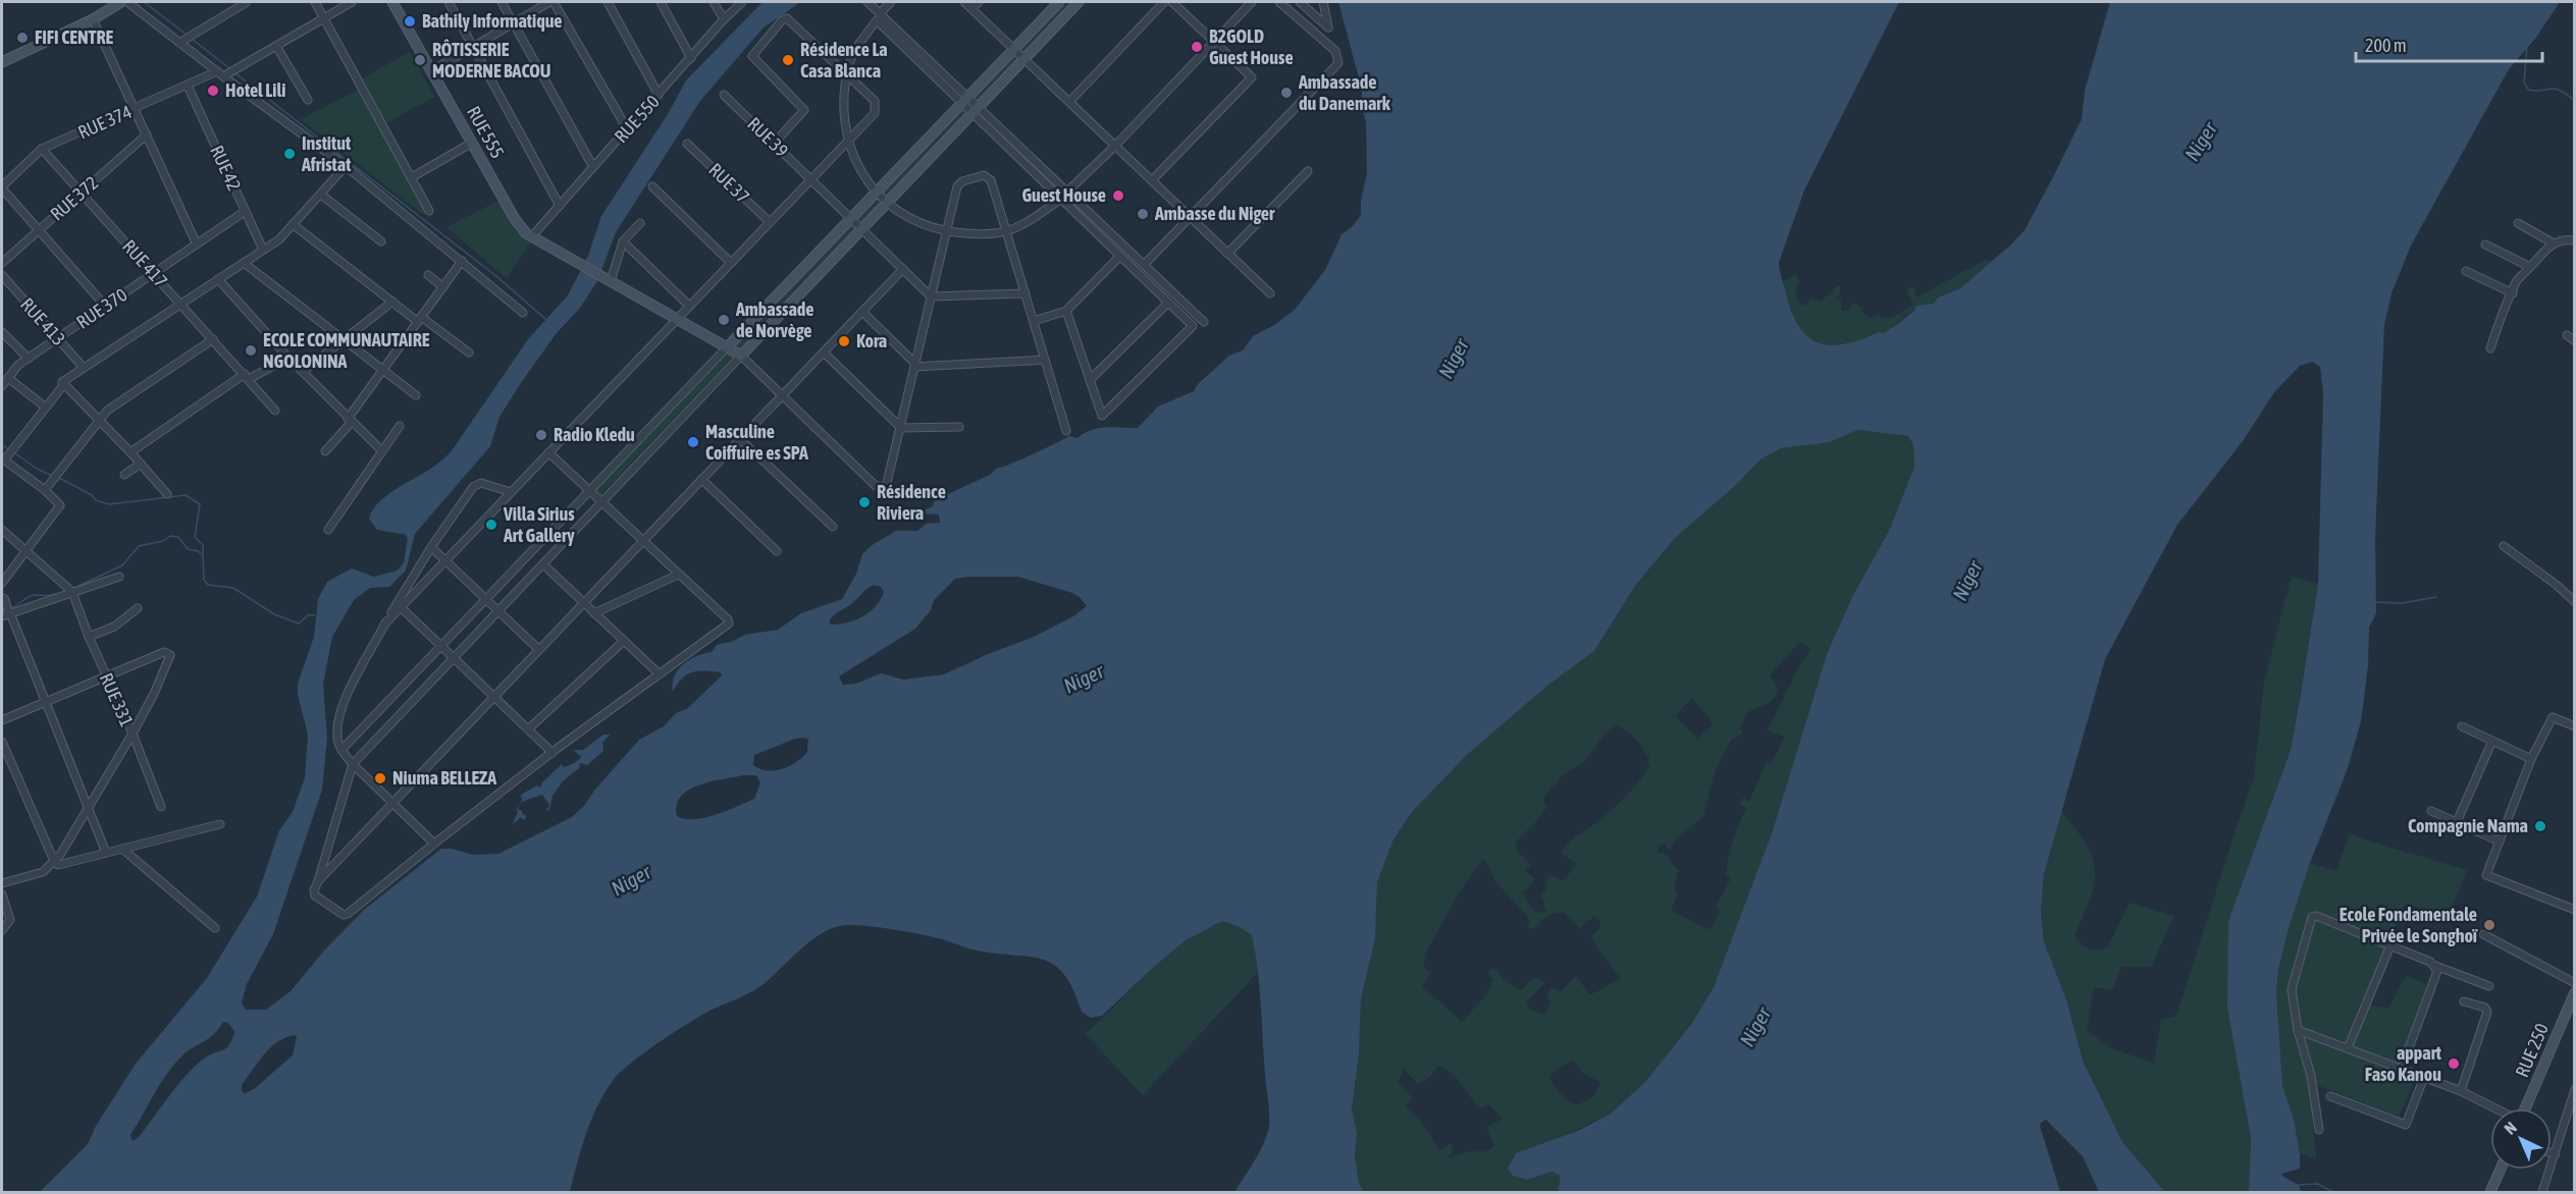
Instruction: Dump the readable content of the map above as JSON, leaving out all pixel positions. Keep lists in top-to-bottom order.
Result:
{
  "streets": {
    "street": [
      "RUE 550",
      "RUE 374",
      "RUE 555",
      "RUE 39",
      "RUE 42",
      "RUE 37",
      "RUE 372",
      "RUE 417",
      "RUE 370",
      "RUE 413",
      "RUE 331",
      "RUE 250"
    ]
  },
  "crossings": [
    ["RUE 550", "RUE 555"],
    ["RUE 374", "RUE 42"],
    ["RUE 374", "RUE 417"],
    ["RUE 42", "RUE 370"],
    ["RUE 372", "RUE 417"],
    ["RUE 417", "RUE 370"],
    ["RUE 370", "RUE 413"]
  ],
  "water": ["Niger"],
  "places": [
    "Bathily Informatique",
    "FIFI CENTRE",
    "B2GOLD Guest House",
    "RÔTISSERIE MODERNE BACOU",
    "Résidence La Casa Blanca",
    "Hotel Lili",
    "Ambassade du Danemark",
    "Institut Afristat",
    "Guest House",
    "Ambasse du Niger",
    "Ambassade de Norvège",
    "Kora",
    "ECOLE COMMUNAUTAIRE NGOLONINA",
    "Radio Kledu",
    "Masculine Coiffuire es SPA",
    "Résidence Riviera",
    "Villa Sirius Art Gallery",
    "Niuma BELLEZA",
    "Compagnie Nama",
    "Ecole Fondamentale Privée le Songhoï",
    "appart Faso Kanou"
  ],
  "scale_bar": "200 m",
  "north": "top left"
}
